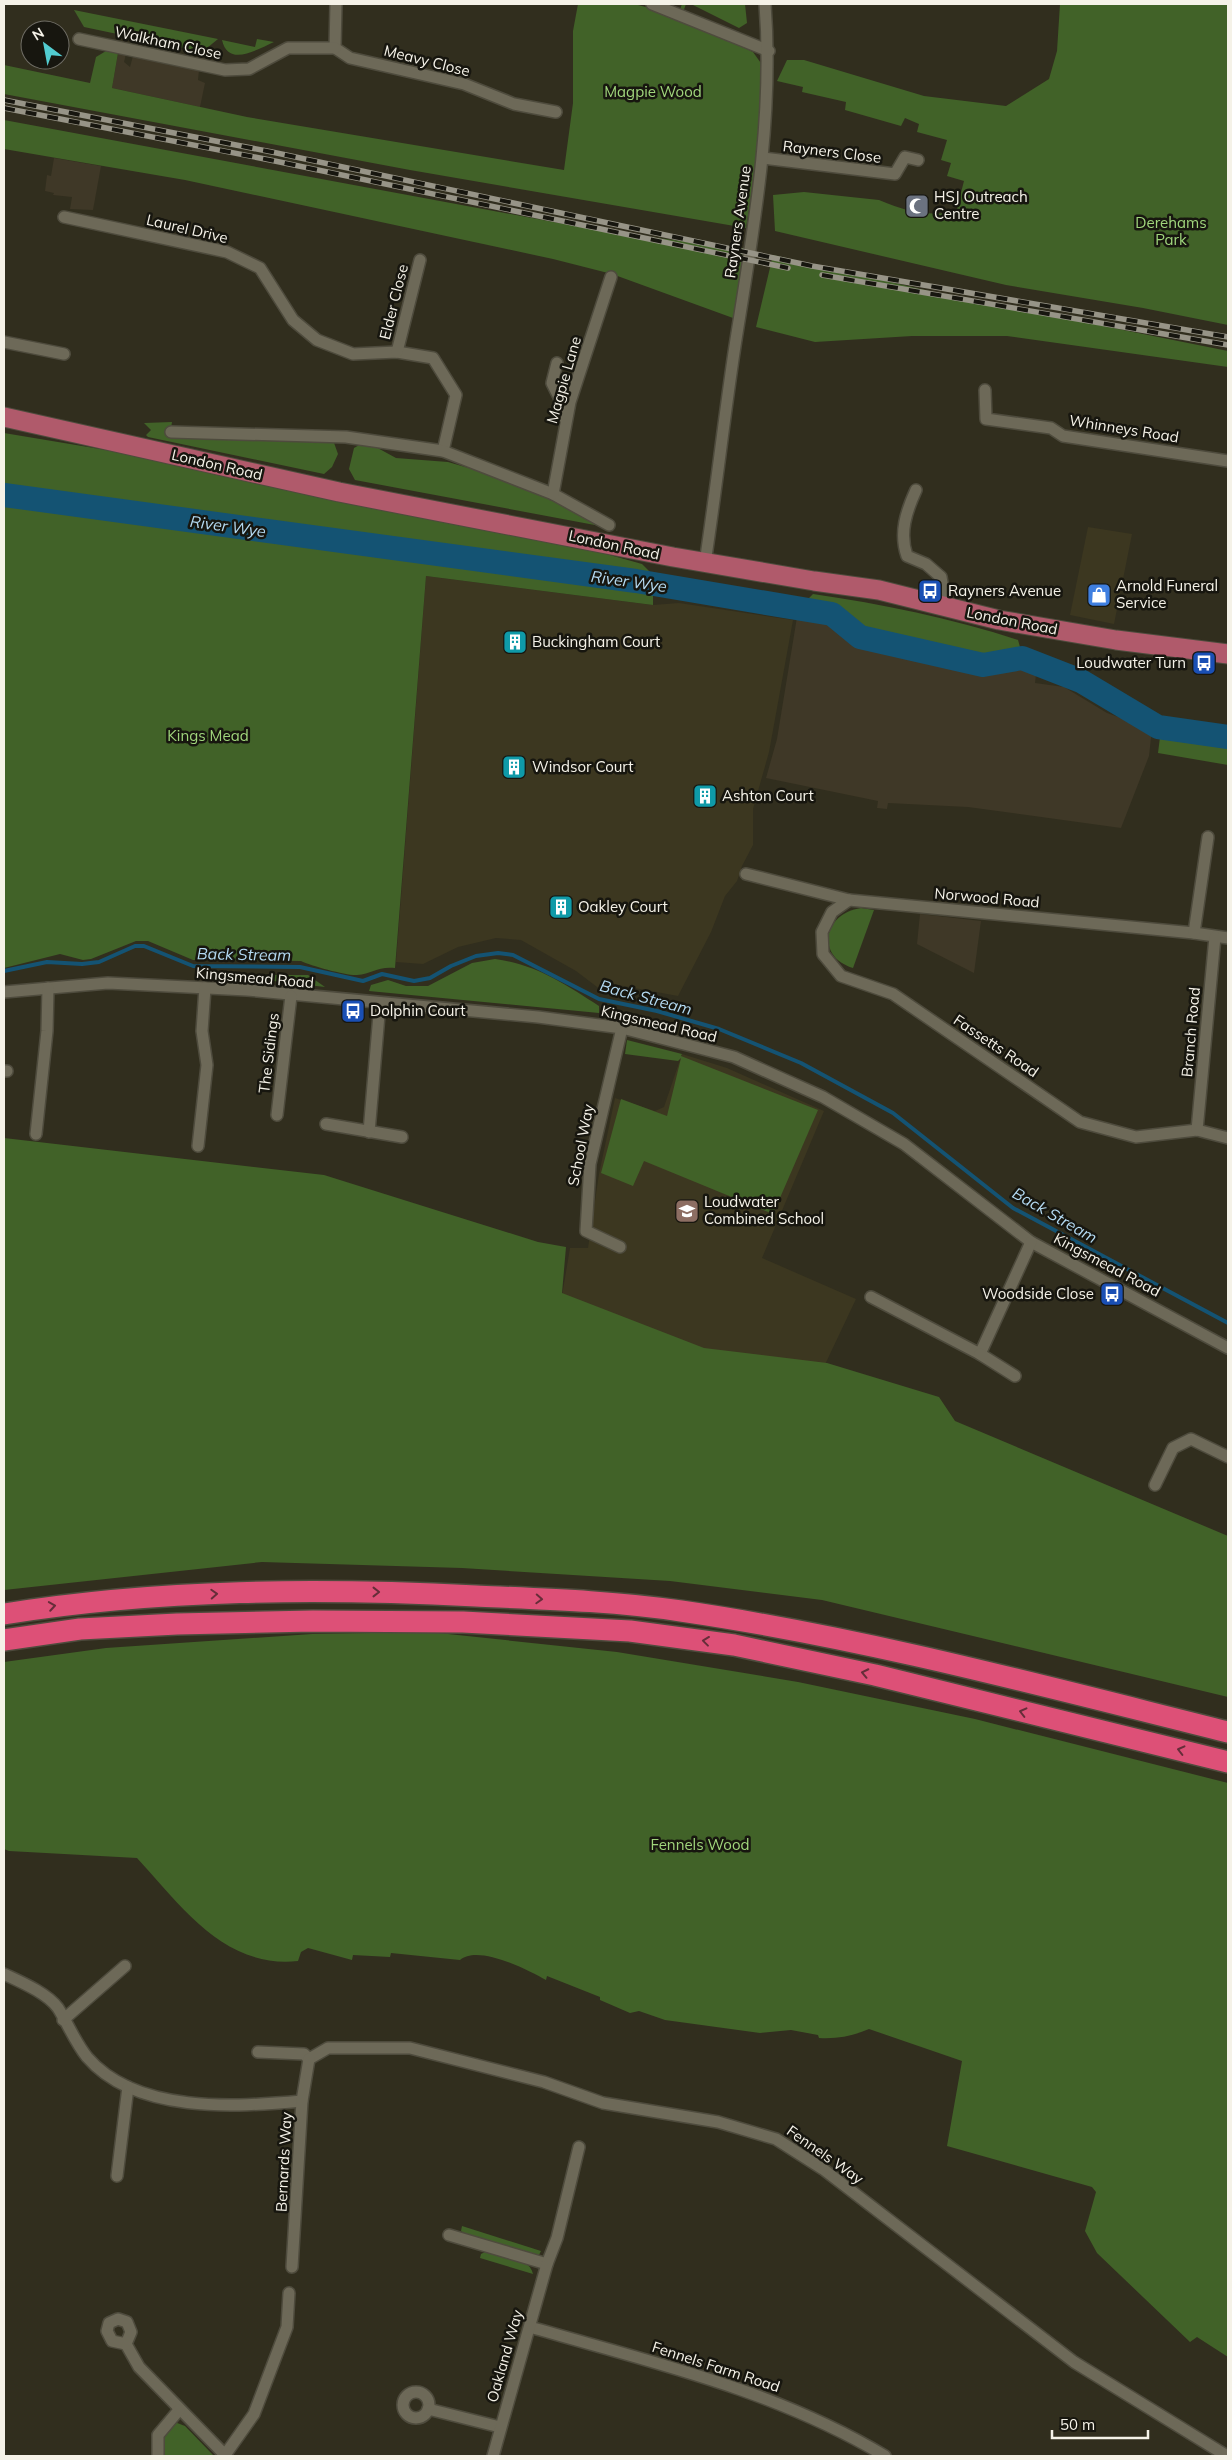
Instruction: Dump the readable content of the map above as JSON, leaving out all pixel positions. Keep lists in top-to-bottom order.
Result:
{
  "streets": {
    "main road": ["London Road"],
    "street": [
      "Walkham Close",
      "Meavy Close",
      "Rayners Close",
      "Rayners Avenue",
      "Laurel Drive",
      "Elder Close",
      "Magpie Lane",
      "Whinneys Road",
      "Norwood Road",
      "Kingsmead Road",
      "Branch Road",
      "Fassetts Road",
      "The Sidings",
      "School Way",
      "Fennels Way",
      "Bernards Way",
      "Oakland Way",
      "Fennels Farm Road"
    ]
  },
  "crossings": [
    ["Walkham Close", "Meavy Close"],
    ["Rayners Close", "Rayners Avenue"],
    ["Rayners Avenue", "London Road"],
    ["Laurel Drive", "Elder Close"],
    ["Laurel Drive", "London Road"],
    ["Magpie Lane", "London Road"],
    ["Norwood Road", "Branch Road"],
    ["Norwood Road", "Fassetts Road"],
    ["Kingsmead Road", "The Sidings"],
    ["Kingsmead Road", "School Way"],
    ["Branch Road", "Fassetts Road"],
    ["Fennels Way", "Bernards Way"],
    ["Oakland Way", "Fennels Farm Road"]
  ],
  "water": ["River Wye", "Back Stream"],
  "parks": [
    "Magpie Wood",
    "Derehams Park",
    "Kings Mead",
    "Fennels Wood"
  ],
  "places": {
    "mosque": ["HSJ Outreach Centre"],
    "bus stop": [
      "Rayners Avenue",
      "Loudwater Turn",
      "Dolphin Court",
      "Woodside Close"
    ],
    "shop": ["Arnold Funeral Service"],
    "building": [
      "Buckingham Court",
      "Windsor Court",
      "Ashton Court",
      "Oakley Court"
    ],
    "school or university": ["Loudwater Combined School"]
  },
  "scale_bar": "50 m",
  "north": "top left"
}
